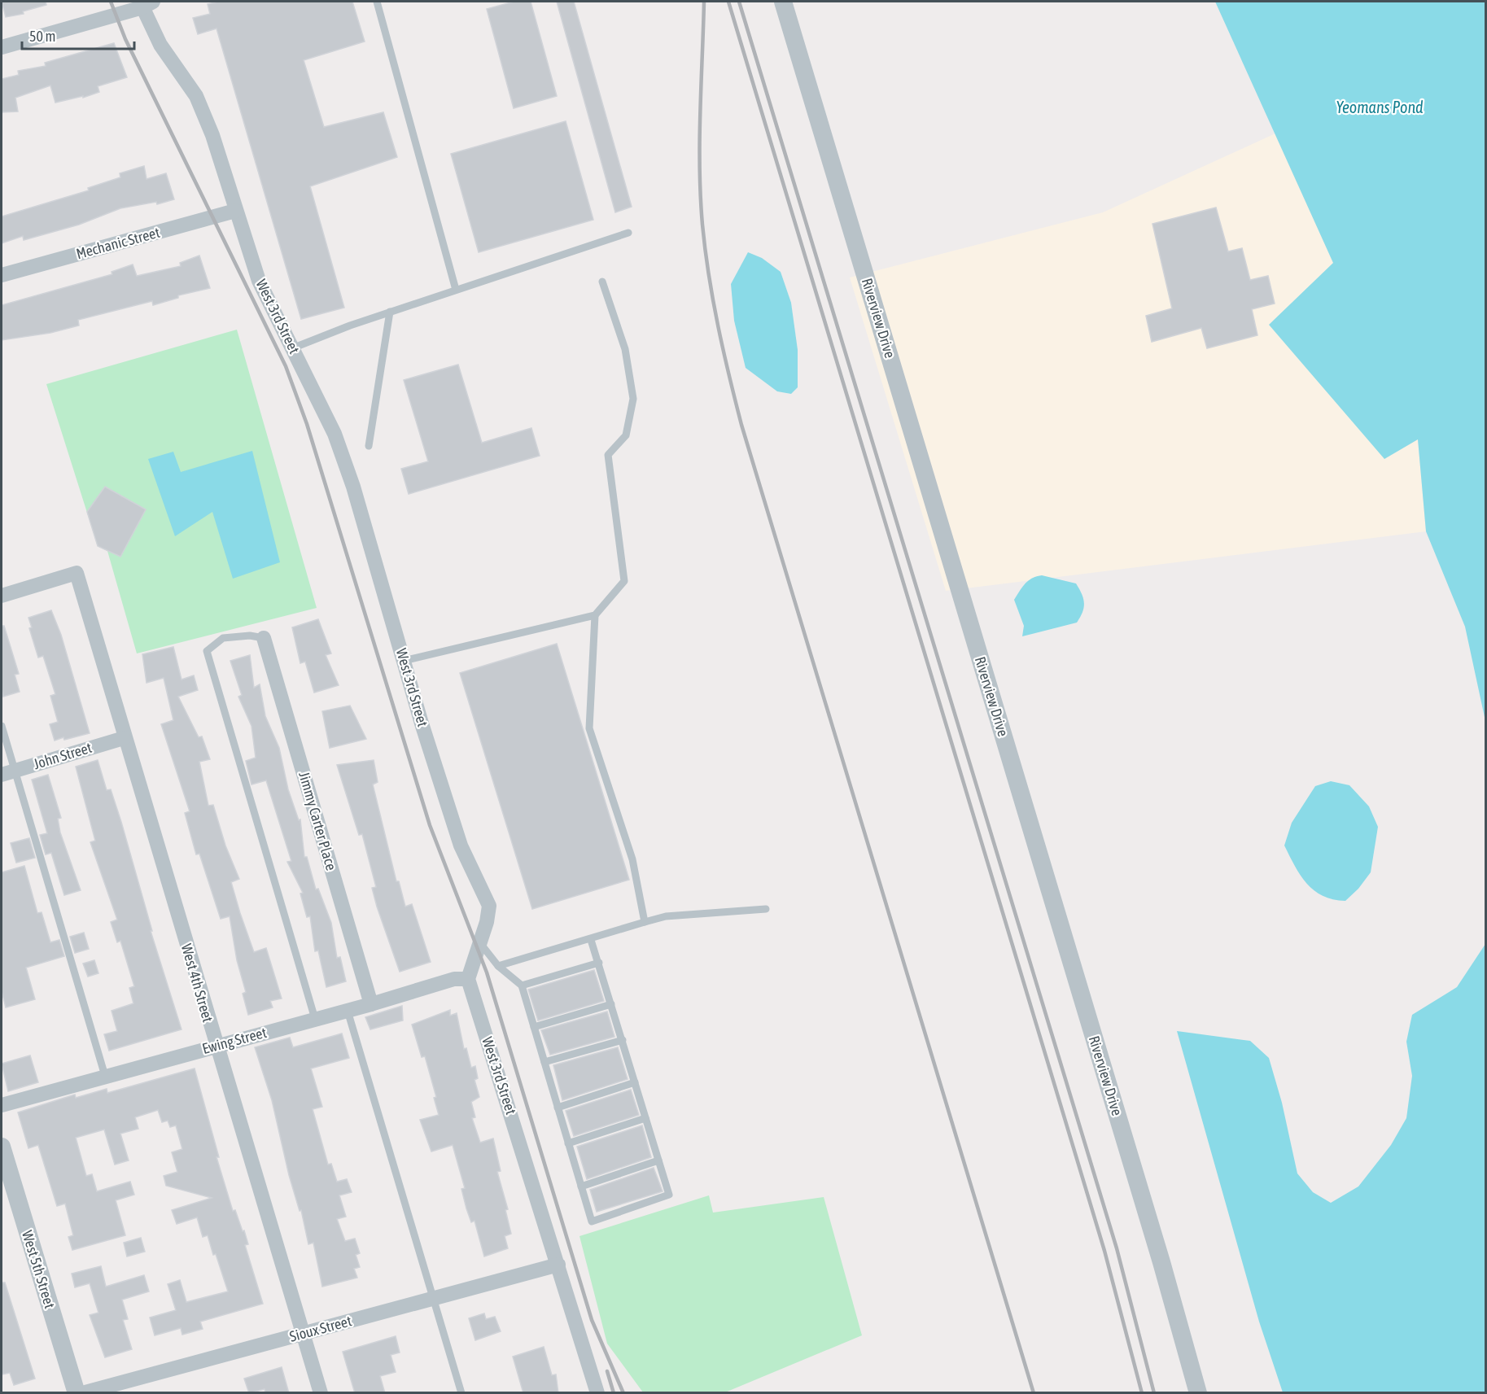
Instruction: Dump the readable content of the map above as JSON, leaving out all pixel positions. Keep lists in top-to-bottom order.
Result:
{
  "streets": {
    "street": [
      "Mechanic Street",
      "West 3rd Street",
      "Riverview Drive",
      "John Street",
      "Jimmy Carter Place",
      "West 4th Street",
      "Ewing Street",
      "West 5th Street",
      "Sioux Street"
    ]
  },
  "crossings": [
    ["Mechanic Street", "West 3rd Street"],
    ["West 3rd Street", "Ewing Street"],
    ["West 3rd Street", "Sioux Street"],
    ["John Street", "West 4th Street"],
    ["Jimmy Carter Place", "Ewing Street"],
    ["West 4th Street", "Ewing Street"],
    ["West 4th Street", "Sioux Street"]
  ],
  "water": ["Yeomans Pond"],
  "scale_bar": "50 m"
}
